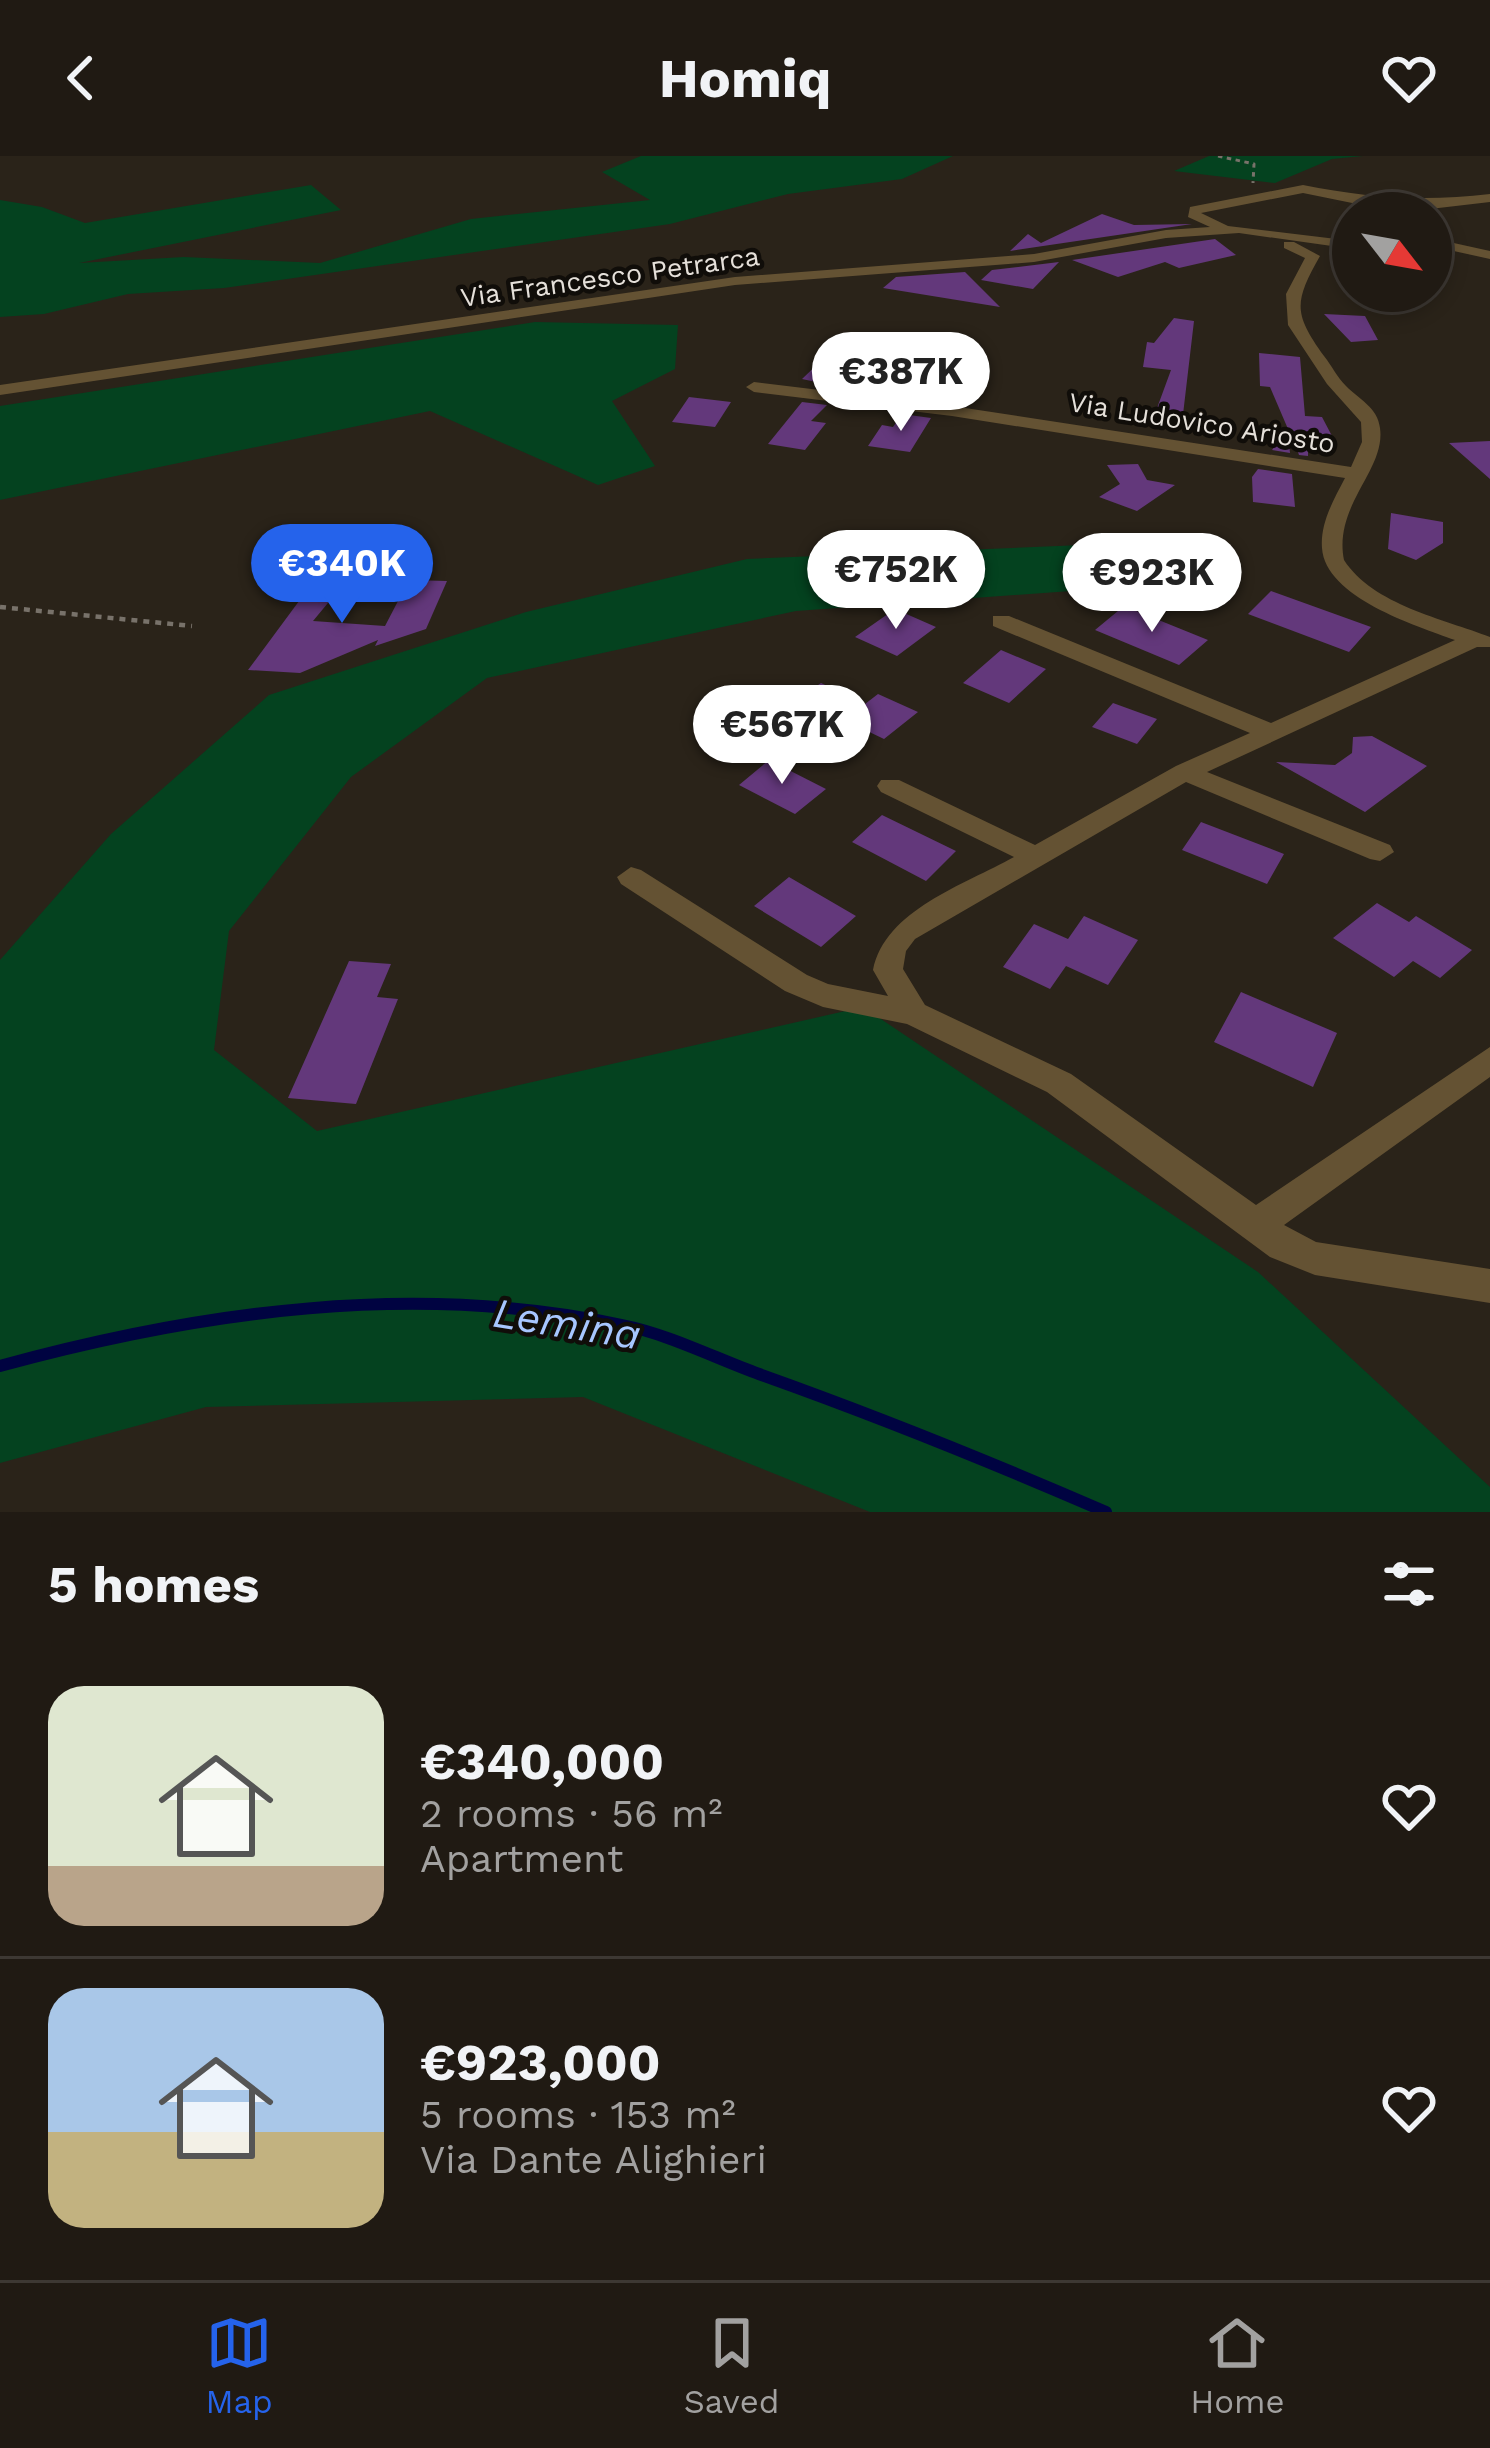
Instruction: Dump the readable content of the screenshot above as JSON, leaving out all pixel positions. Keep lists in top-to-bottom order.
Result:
{
  "streets": {
    "street": ["Via Francesco Petrarca", "Via Ludovico Ariosto"]
  },
  "water": ["Lemina"],
  "north": "bottom right",
  "page": {
    "header": "Homiq",
    "price": [
      "€387K",
      "€340K",
      "€752K",
      "€923K",
      "€567K"
    ],
    "heading": "5 homes",
    "list": [
      {
        "name": "€340,000",
        "note": "2 rooms · 56 m² · Apartment"
      },
      {
        "name": "€923,000",
        "note": "5 rooms · 153 m² · Via Dante Alighieri"
      }
    ],
    "tabs": ["Map", "Saved", "Home"]
  }
}
